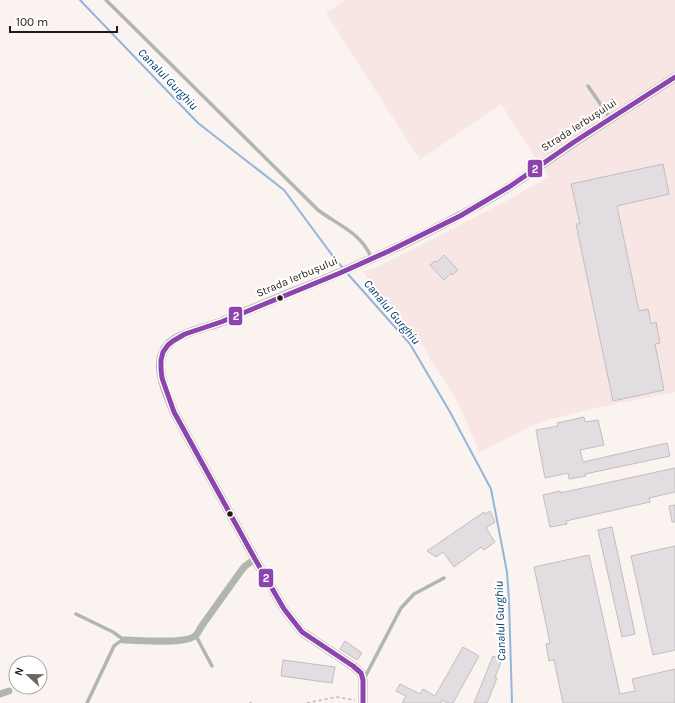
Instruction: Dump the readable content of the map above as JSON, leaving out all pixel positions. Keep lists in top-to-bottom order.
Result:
{
  "streets": {
    "main road": ["Strada Ierbușului"]
  },
  "water": ["Canalul Gurghiu"],
  "lines": ["transit line 2"],
  "scale_bar": "100 m",
  "north": "left"
}
